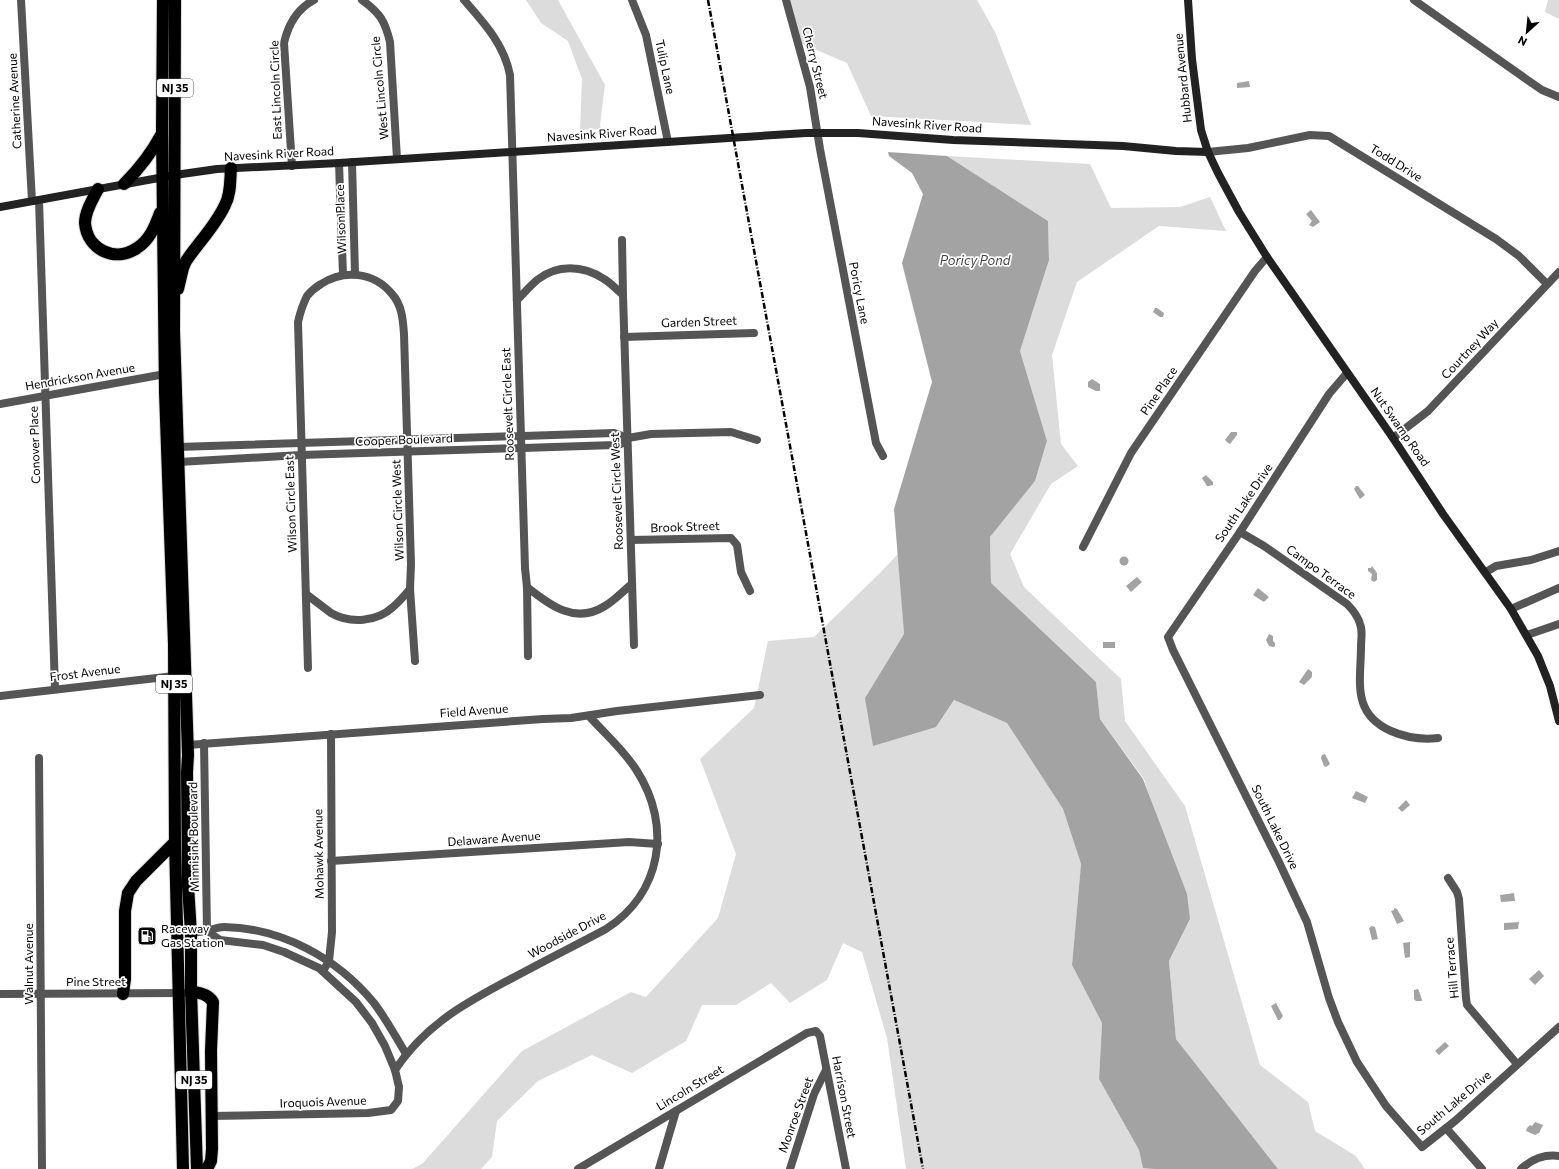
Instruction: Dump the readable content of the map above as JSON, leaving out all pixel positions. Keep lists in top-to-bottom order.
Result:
{
  "streets": {
    "highway": ["NJ 35"],
    "main road": ["Hubbard Avenue", "Navesink River Road", "Nut Swamp Road"],
    "street": [
      "Cherry Street",
      "Tulip Lane",
      "West Lincoln Circle",
      "East Lincoln Circle",
      "Catherine Avenue",
      "Todd Drive",
      "Wilson Place",
      "Poricy Lane",
      "Garden Street",
      "Courtney Way",
      "Hendrickson Avenue",
      "Pine Place",
      "Roosevelt Circle East",
      "Cooper Boulevard",
      "Conover Place",
      "Roosevelt Circle West",
      "South Lake Drive",
      "Wilson Circle East",
      "Wilson Circle West",
      "Brook Street",
      "Campo Terrace",
      "Frost Avenue",
      "Field Avenue",
      "Minnisink Boulevard",
      "Delaware Avenue",
      "Mohawk Avenue",
      "Woodside Drive",
      "Walnut Avenue",
      "Hill Terrace",
      "Pine Street",
      "Lincoln Street",
      "Harrison Street",
      "Iroquois Avenue",
      "Monroe Street"
    ]
  },
  "crossings": [
    ["Cherry Street", "Navesink River Road"],
    ["Cherry Street", "Poricy Lane"],
    ["Tulip Lane", "Navesink River Road"],
    ["Hubbard Avenue", "Navesink River Road"],
    ["Hubbard Avenue", "Todd Drive"],
    ["Hubbard Avenue", "Nut Swamp Road"],
    ["NJ 35", "Navesink River Road"],
    ["NJ 35", "Hendrickson Avenue"],
    ["NJ 35", "Cooper Boulevard"],
    ["NJ 35", "Frost Avenue"],
    ["NJ 35", "Field Avenue"],
    ["NJ 35", "Pine Street"],
    ["West Lincoln Circle", "Navesink River Road"],
    ["East Lincoln Circle", "Navesink River Road"],
    ["Catherine Avenue", "Navesink River Road"],
    ["Catherine Avenue", "Conover Place"],
    ["Navesink River Road", "Todd Drive"],
    ["Navesink River Road", "Wilson Place"],
    ["Navesink River Road", "Poricy Lane"],
    ["Navesink River Road", "Roosevelt Circle East"],
    ["Navesink River Road", "Nut Swamp Road"],
    ["Navesink River Road", "Conover Place"],
    ["Todd Drive", "Courtney Way"],
    ["Todd Drive", "Nut Swamp Road"],
    ["Wilson Place", "Wilson Circle East"],
    ["Wilson Place", "Wilson Circle West"],
    ["Garden Street", "Roosevelt Circle West"],
    ["Courtney Way", "Nut Swamp Road"],
    ["Hendrickson Avenue", "Conover Place"],
    ["Pine Place", "Nut Swamp Road"],
    ["Roosevelt Circle East", "Cooper Boulevard"],
    ["Nut Swamp Road", "South Lake Drive"],
    ["Cooper Boulevard", "Roosevelt Circle West"],
    ["Cooper Boulevard", "Wilson Circle East"],
    ["Cooper Boulevard", "Wilson Circle West"],
    ["Conover Place", "Frost Avenue"],
    ["Roosevelt Circle West", "Brook Street"],
    ["South Lake Drive", "Campo Terrace"],
    ["South Lake Drive", "Hill Terrace"],
    ["Wilson Circle East", "Wilson Circle West"],
    ["Field Avenue", "Minnisink Boulevard"],
    ["Field Avenue", "Mohawk Avenue"],
    ["Field Avenue", "Woodside Drive"],
    ["Delaware Avenue", "Mohawk Avenue"],
    ["Delaware Avenue", "Woodside Drive"],
    ["Woodside Drive", "Iroquois Avenue"],
    ["Walnut Avenue", "Pine Street"],
    ["Lincoln Street", "Harrison Street"],
    ["Harrison Street", "Monroe Street"]
  ],
  "water": ["Poricy Pond"],
  "places": {
    "fuel station": ["Raceway Gas Station"]
  },
  "north": "bottom left"
}
